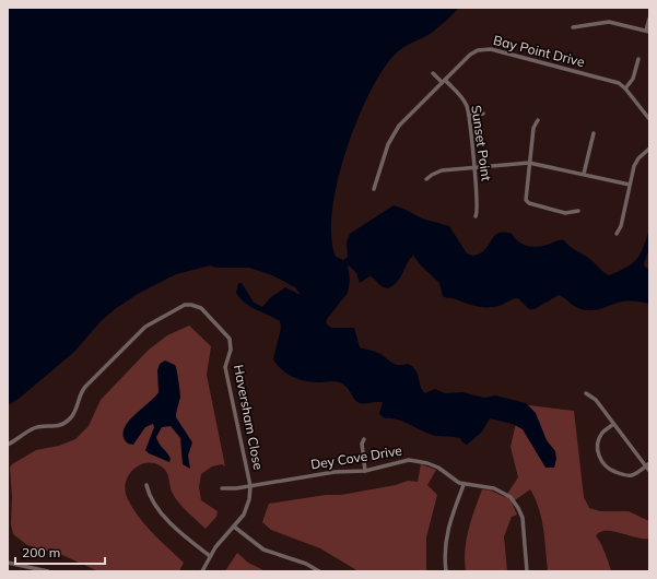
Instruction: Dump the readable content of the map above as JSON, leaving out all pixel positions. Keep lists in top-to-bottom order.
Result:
{
  "streets": {
    "street": [
      "Bay Point Drive",
      "Sunset Point",
      "Haversham Close",
      "Dey Cove Drive"
    ]
  },
  "crossings": [
    ["Bay Point Drive", "Sunset Point"],
    ["Haversham Close", "Dey Cove Drive"]
  ],
  "scale_bar": "200 m"
}
